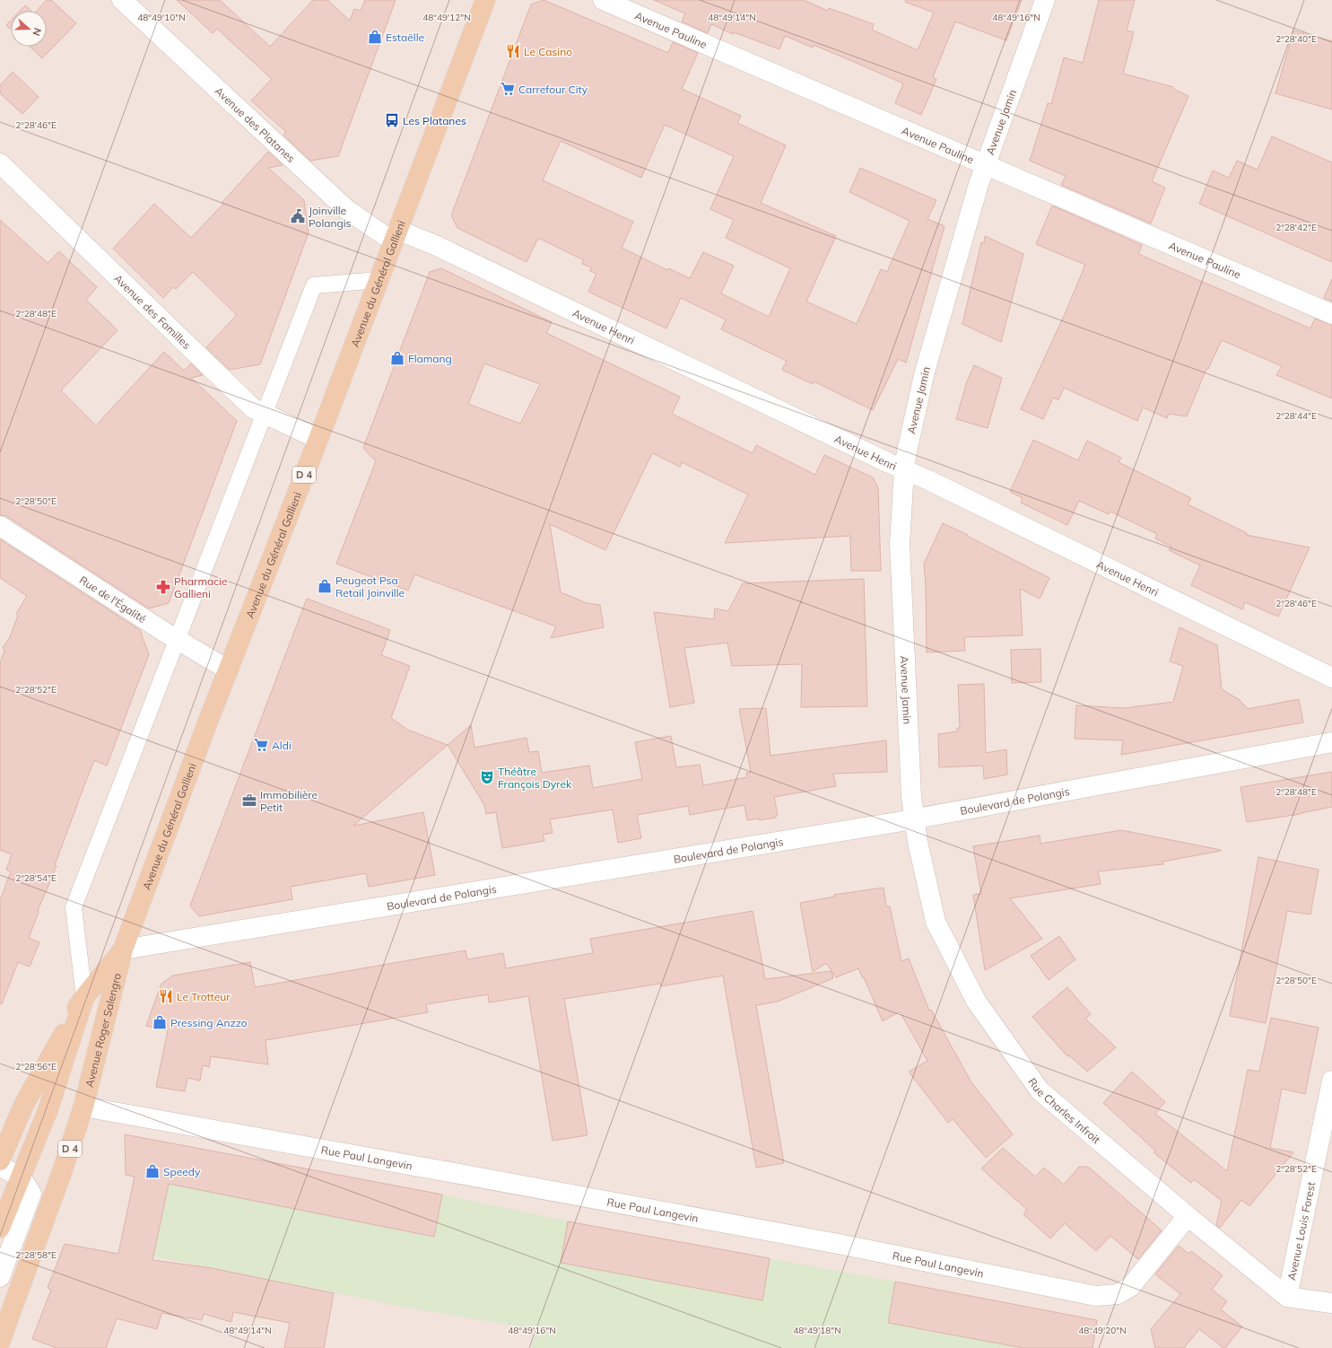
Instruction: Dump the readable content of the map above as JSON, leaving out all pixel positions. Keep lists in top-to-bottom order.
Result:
{
  "streets": {
    "main road": ["Avenue du Général Gallieni", "D 4", "Avenue Roger Salengro"],
    "street": [
      "Avenue Pauline",
      "Avenue Jamin",
      "Avenue des Platanes",
      "Avenue des Familles",
      "Avenue Henri",
      "Rue de l'Égalité",
      "Boulevard de Polangis",
      "Rue Charles Infroit",
      "Rue Paul Langevin",
      "Avenue Louis Forest"
    ]
  },
  "crossings": [
    ["Avenue Pauline", "Avenue Jamin"],
    ["Avenue Jamin", "Avenue Henri"],
    ["Avenue Jamin", "Boulevard de Polangis"],
    ["Avenue Jamin", "Rue Charles Infroit"],
    ["Avenue des Platanes", "Avenue du Général Gallieni"],
    ["Avenue des Platanes", "Avenue Henri"],
    ["Avenue du Général Gallieni", "Avenue des Familles"],
    ["Avenue du Général Gallieni", "Avenue Henri"],
    ["Avenue du Général Gallieni", "Rue de l'Égalité"],
    ["Avenue du Général Gallieni", "Boulevard de Polangis"],
    ["Avenue du Général Gallieni", "Avenue Roger Salengro"],
    ["D 4", "Avenue Roger Salengro"],
    ["Boulevard de Polangis", "Avenue Roger Salengro"],
    ["Boulevard de Polangis", "Rue Charles Infroit"],
    ["Avenue Roger Salengro", "Rue Paul Langevin"],
    ["Rue Charles Infroit", "Rue Paul Langevin"],
    ["Rue Charles Infroit", "Avenue Louis Forest"]
  ],
  "places": {
    "shop": [
      "Estaëlle",
      "Flamang",
      "Peugeot Psa Retail Joinville",
      "Pressing Anzzo",
      "Speedy"
    ],
    "restaurant": ["Le Casino", "Le Trotteur"],
    "supermarket": ["Carrefour City", "Aldi"],
    "bus stop": ["Les Platanes"],
    "public building": ["Joinville Polangis"],
    "pharmacy": ["Pharmacie Gallieni"],
    "theatre": ["Théâtre François Dyrek"],
    "office": ["Immobilière Petit"]
  },
  "north": "right",
  "coordinates": [
    "48°49'10\"N",
    "48°49'14\"N",
    "48°49'16\"N",
    "48°49'12\"N",
    "2°28'40\"E",
    "2°28'46\"E",
    "2°28'42\"E",
    "2°28'48\"E",
    "2°28'44\"E",
    "2°28'50\"E",
    "2°28'52\"E",
    "2°28'54\"E",
    "2°28'56\"E",
    "2°28'58\"E",
    "48°49'18\"N",
    "48°49'20\"N"
  ]
}
